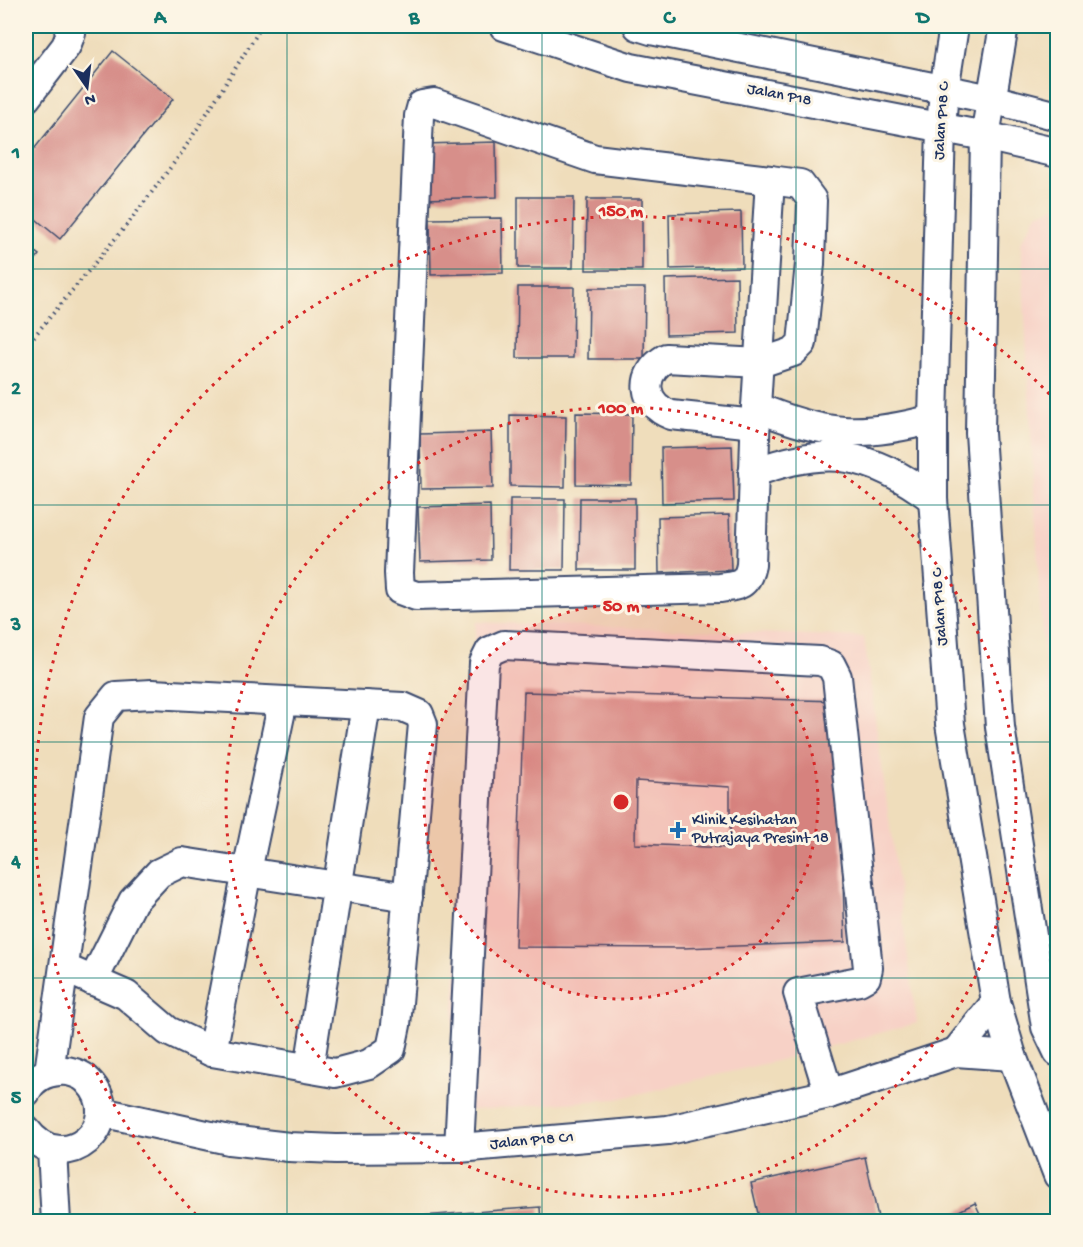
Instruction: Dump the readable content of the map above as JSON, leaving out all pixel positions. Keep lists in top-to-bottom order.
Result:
{
  "streets": {
    "street": ["Jalan P18", "Jalan P18 C", "Jalan P18 C1"]
  },
  "crossings": [
    ["Jalan P18", "Jalan P18 C"],
    ["Jalan P18 C", "Jalan P18 C1"]
  ],
  "places": {
    "health": ["Klinik Kesihatan Putrajaya Presint 18"]
  },
  "north": "bottom",
  "grid": {
    "columns": [
      "A",
      "B",
      "C",
      "D"
    ],
    "rows": [
      "1",
      "2",
      "3",
      "4",
      "5"
    ]
  },
  "rings": ["150 m", "100 m", "50 m"]
}
